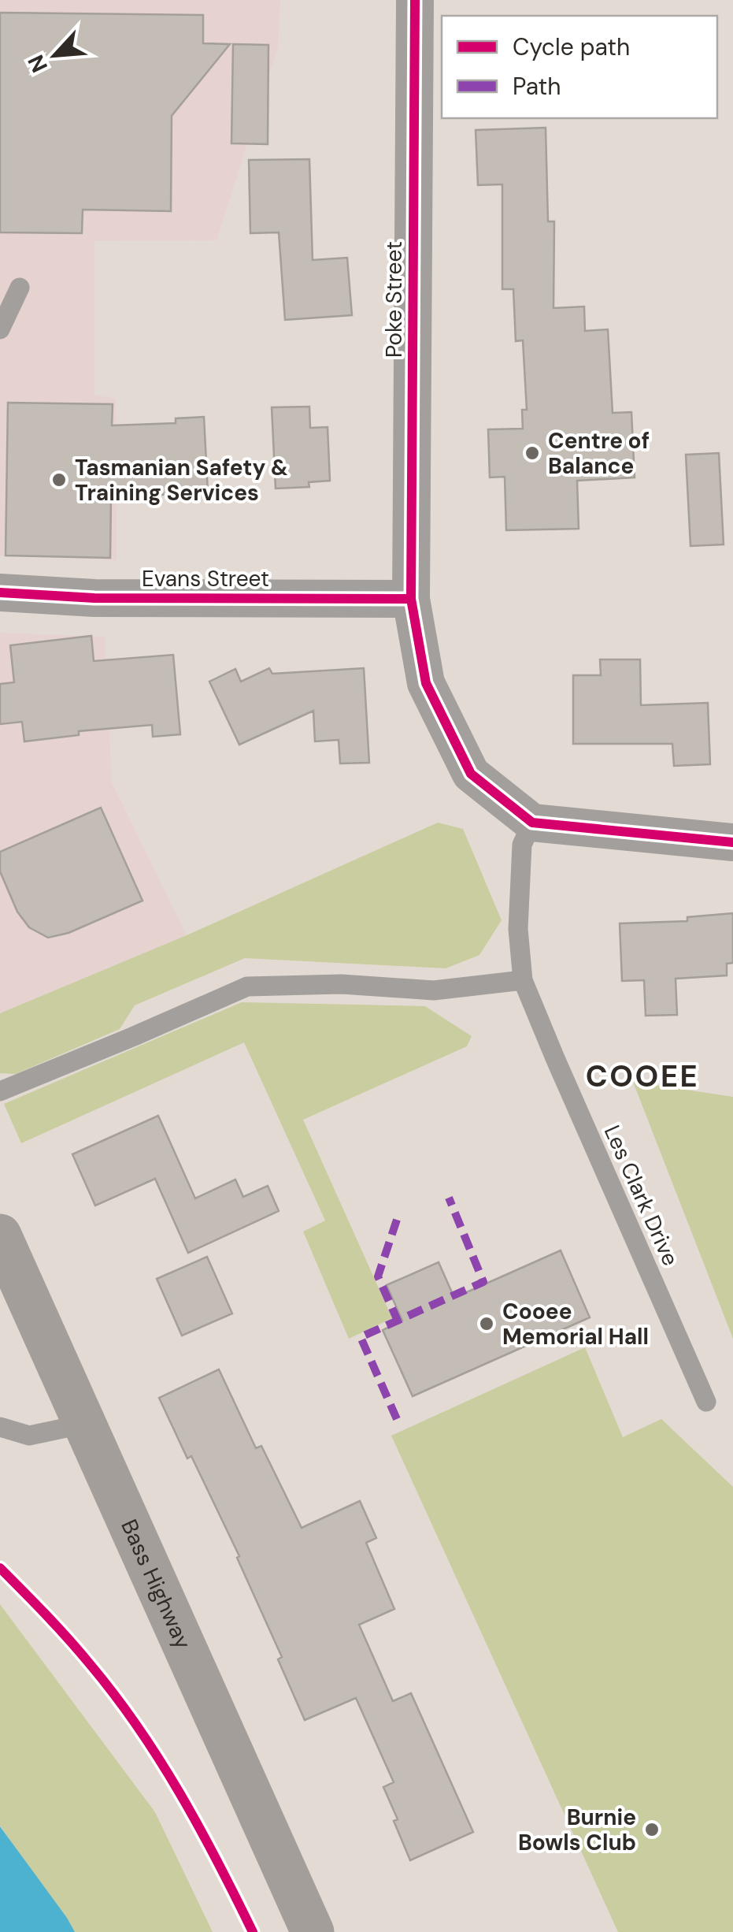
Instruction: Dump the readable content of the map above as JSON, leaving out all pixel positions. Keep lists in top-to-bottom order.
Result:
{
  "streets": {
    "highway": ["Bass Highway"],
    "street": ["Poke Street", "Evans Street"],
    "lane": ["Les Clark Drive"]
  },
  "crossings": [
    ["Poke Street", "Evans Street"],
    ["Poke Street", "Les Clark Drive"]
  ],
  "districts": ["COOEE"],
  "places": [
    "Centre of Balance",
    "Tasmanian Safety & Training Services",
    "Cooee Memorial Hall",
    "Burnie Bowls Club"
  ],
  "legend": ["Cycle path", "Path"],
  "north": "bottom left"
}
